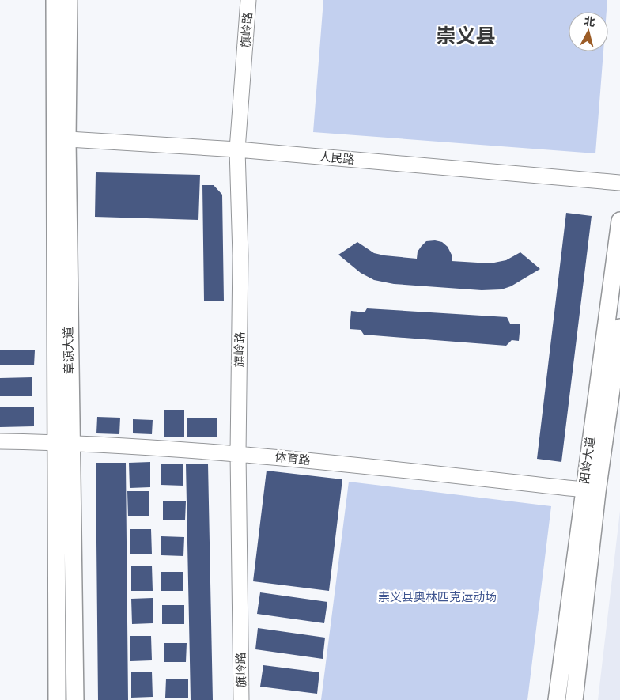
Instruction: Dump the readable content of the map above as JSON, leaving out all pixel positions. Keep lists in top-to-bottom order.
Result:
{
  "streets": {
    "main road": ["章源大道", "阳岭大道"],
    "street": ["旗岭路", "人民路", "体育路"]
  },
  "crossings": [
    ["旗岭路", "人民路"],
    ["旗岭路", "体育路"],
    ["人民路", "章源大道"],
    ["章源大道", "体育路"],
    ["体育路", "阳岭大道"]
  ],
  "districts": ["崇义县"],
  "parks": ["崇义县奥林匹克运动场"],
  "north": "top"
}
